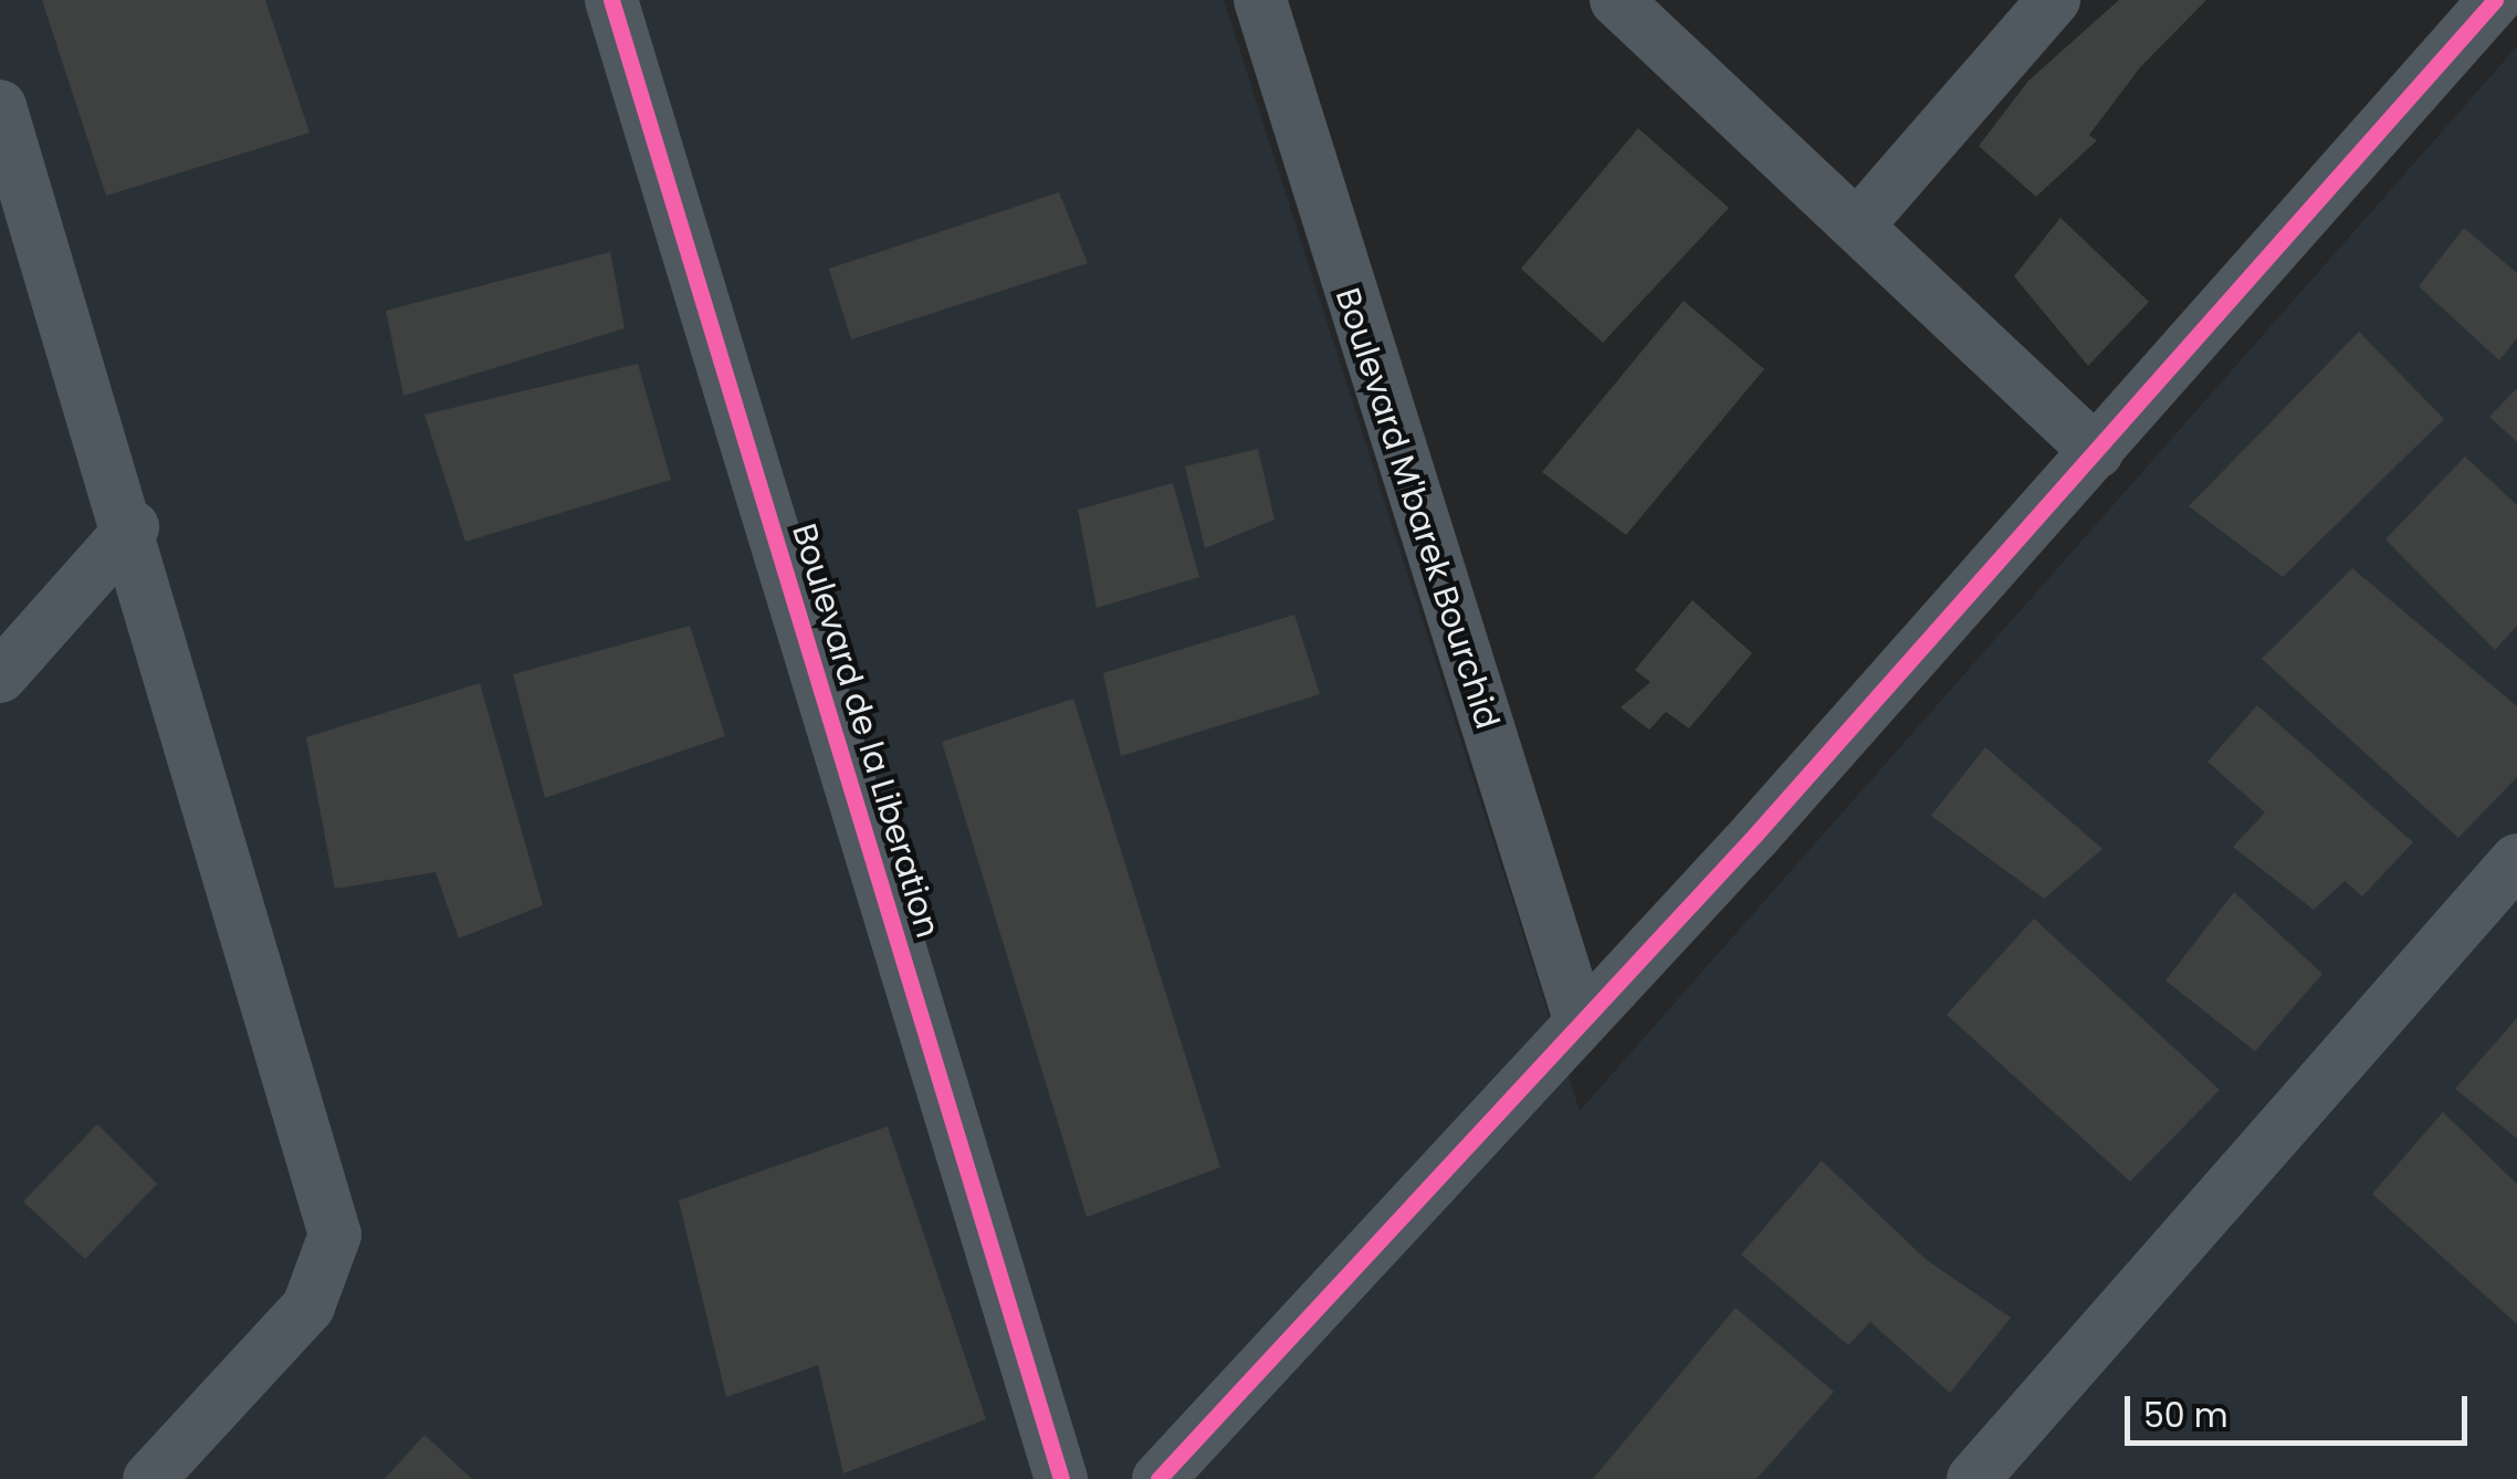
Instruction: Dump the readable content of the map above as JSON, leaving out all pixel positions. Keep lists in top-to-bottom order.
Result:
{
  "streets": {
    "street": ["Boulevard M'barek Bourchid", "Boulevard de la Liberation"]
  },
  "scale_bar": "50 m"
}
